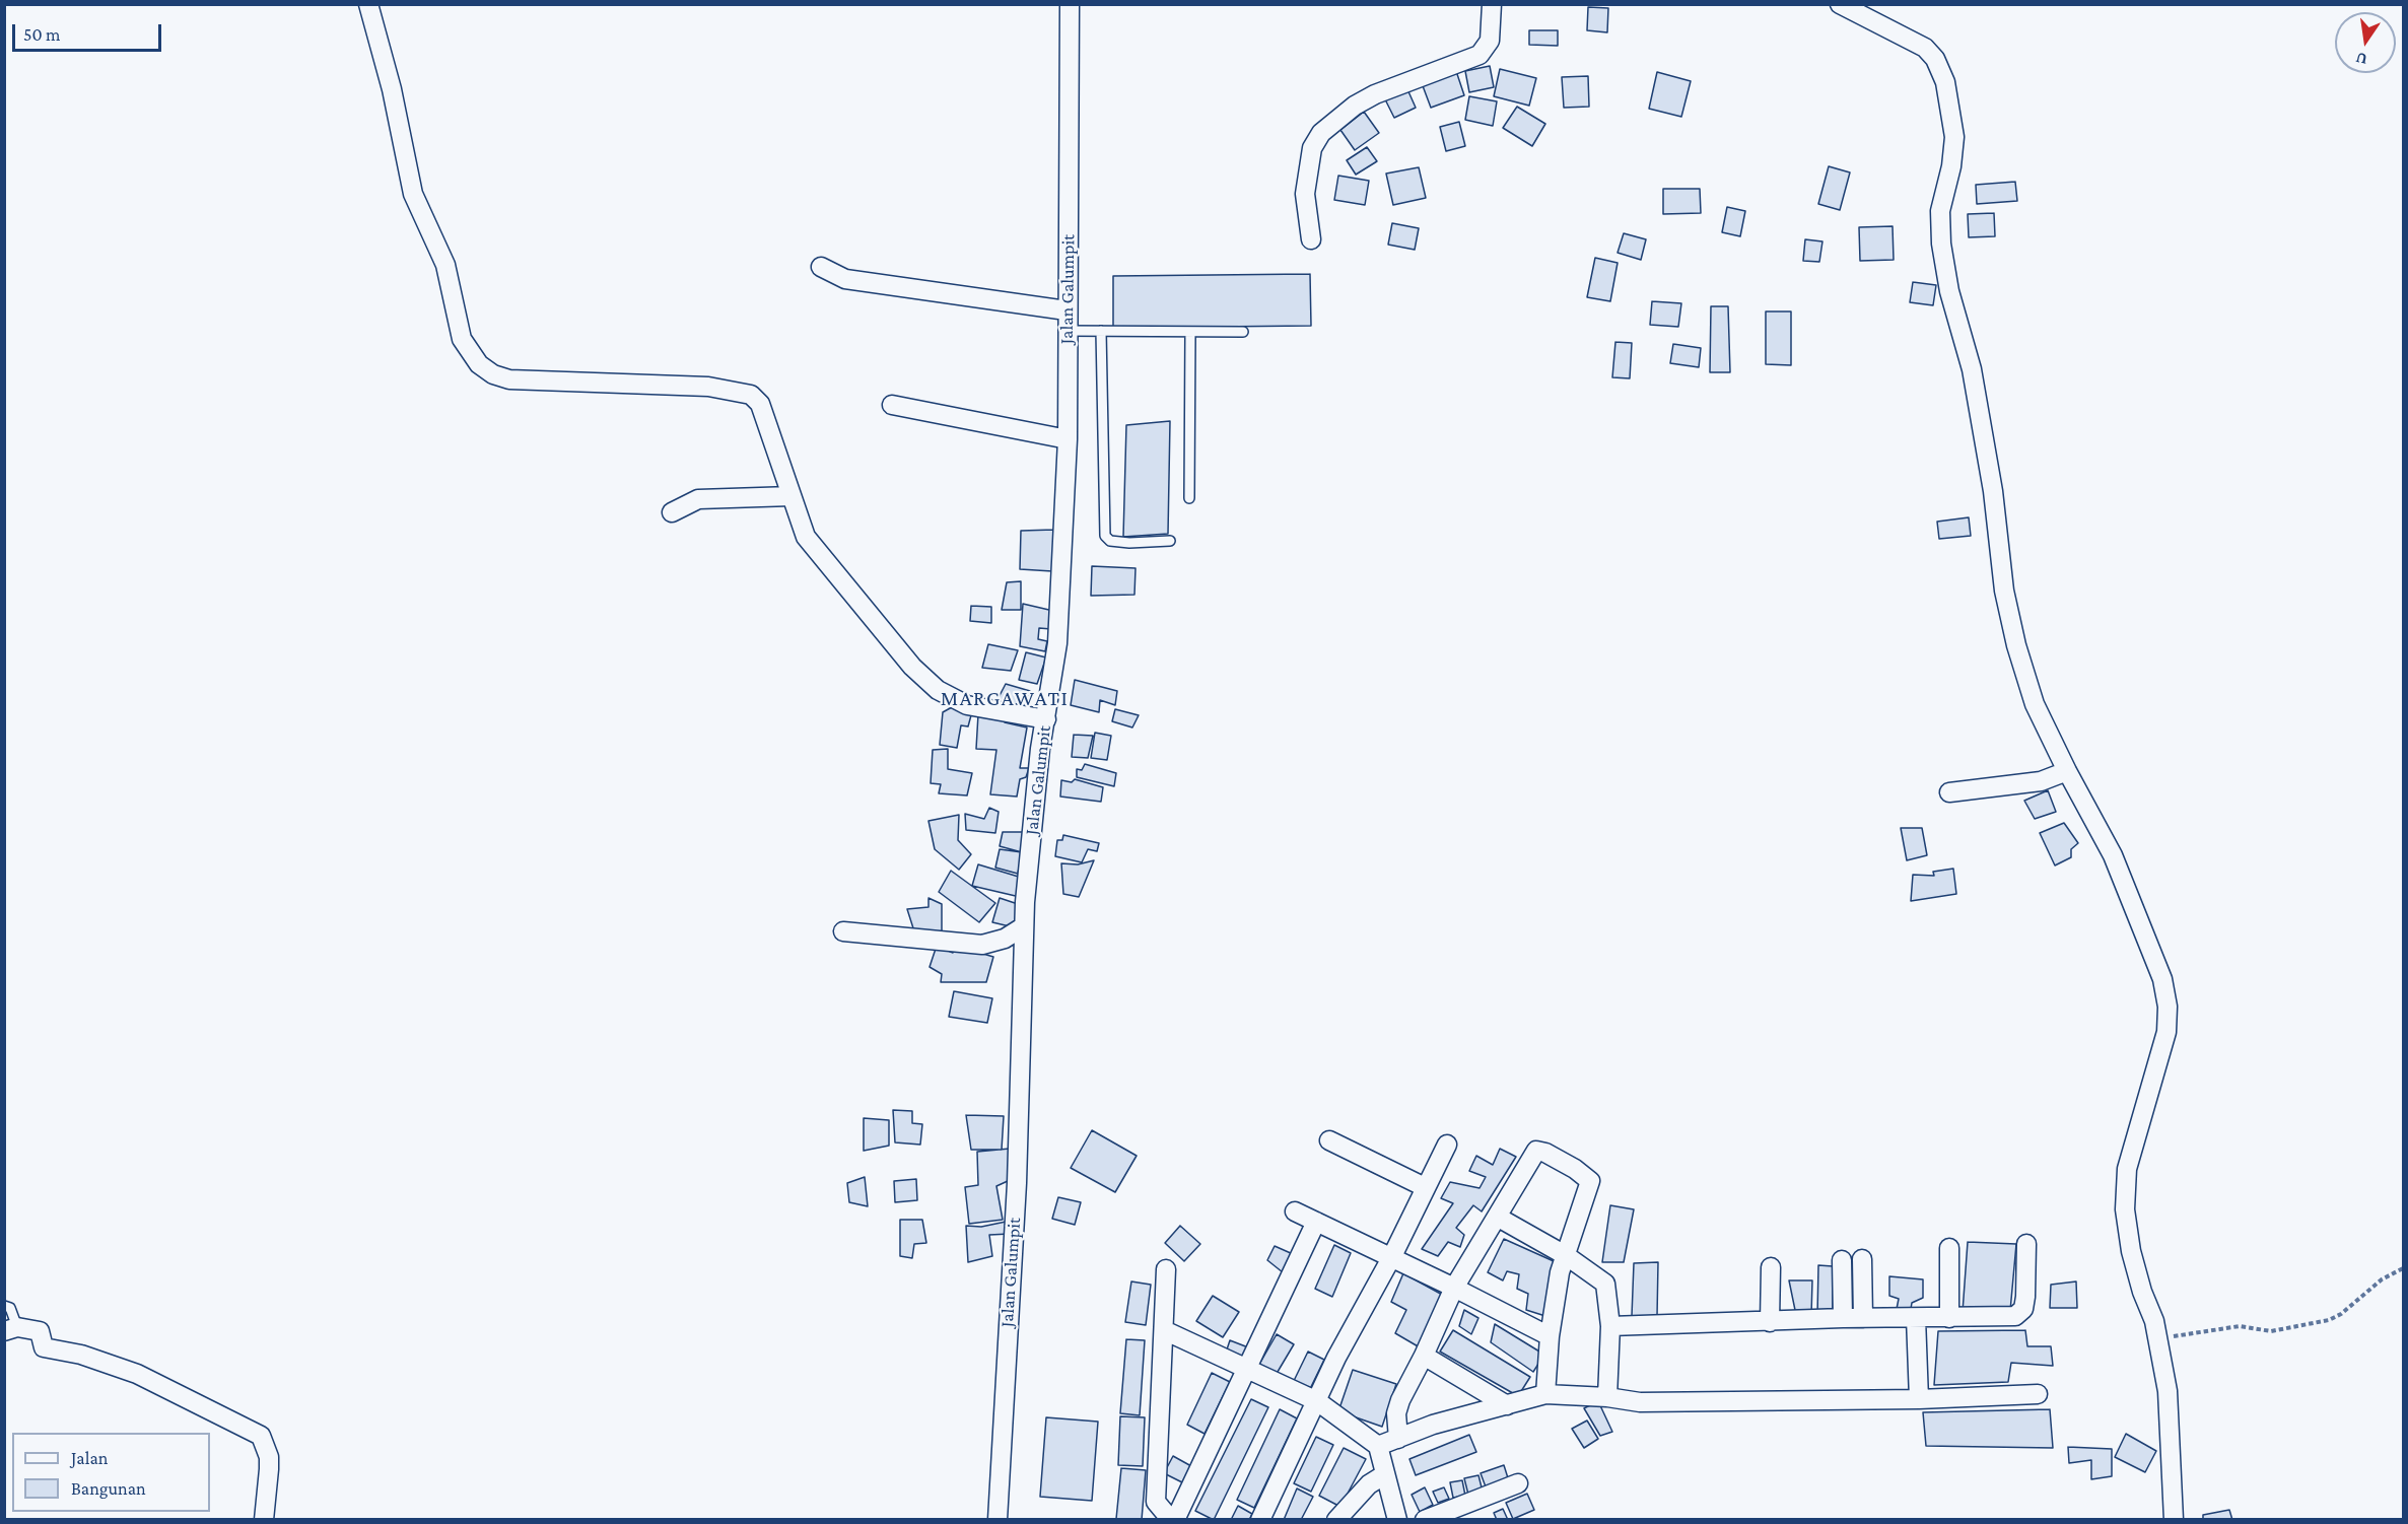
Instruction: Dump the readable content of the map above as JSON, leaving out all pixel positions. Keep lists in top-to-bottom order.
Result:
{
  "streets": {
    "street": ["Jalan Galumpit"]
  },
  "districts": ["MARGAWATI"],
  "legend": ["Jalan", "Bangunan"],
  "scale_bar": "50 m",
  "north": "bottom"
}
